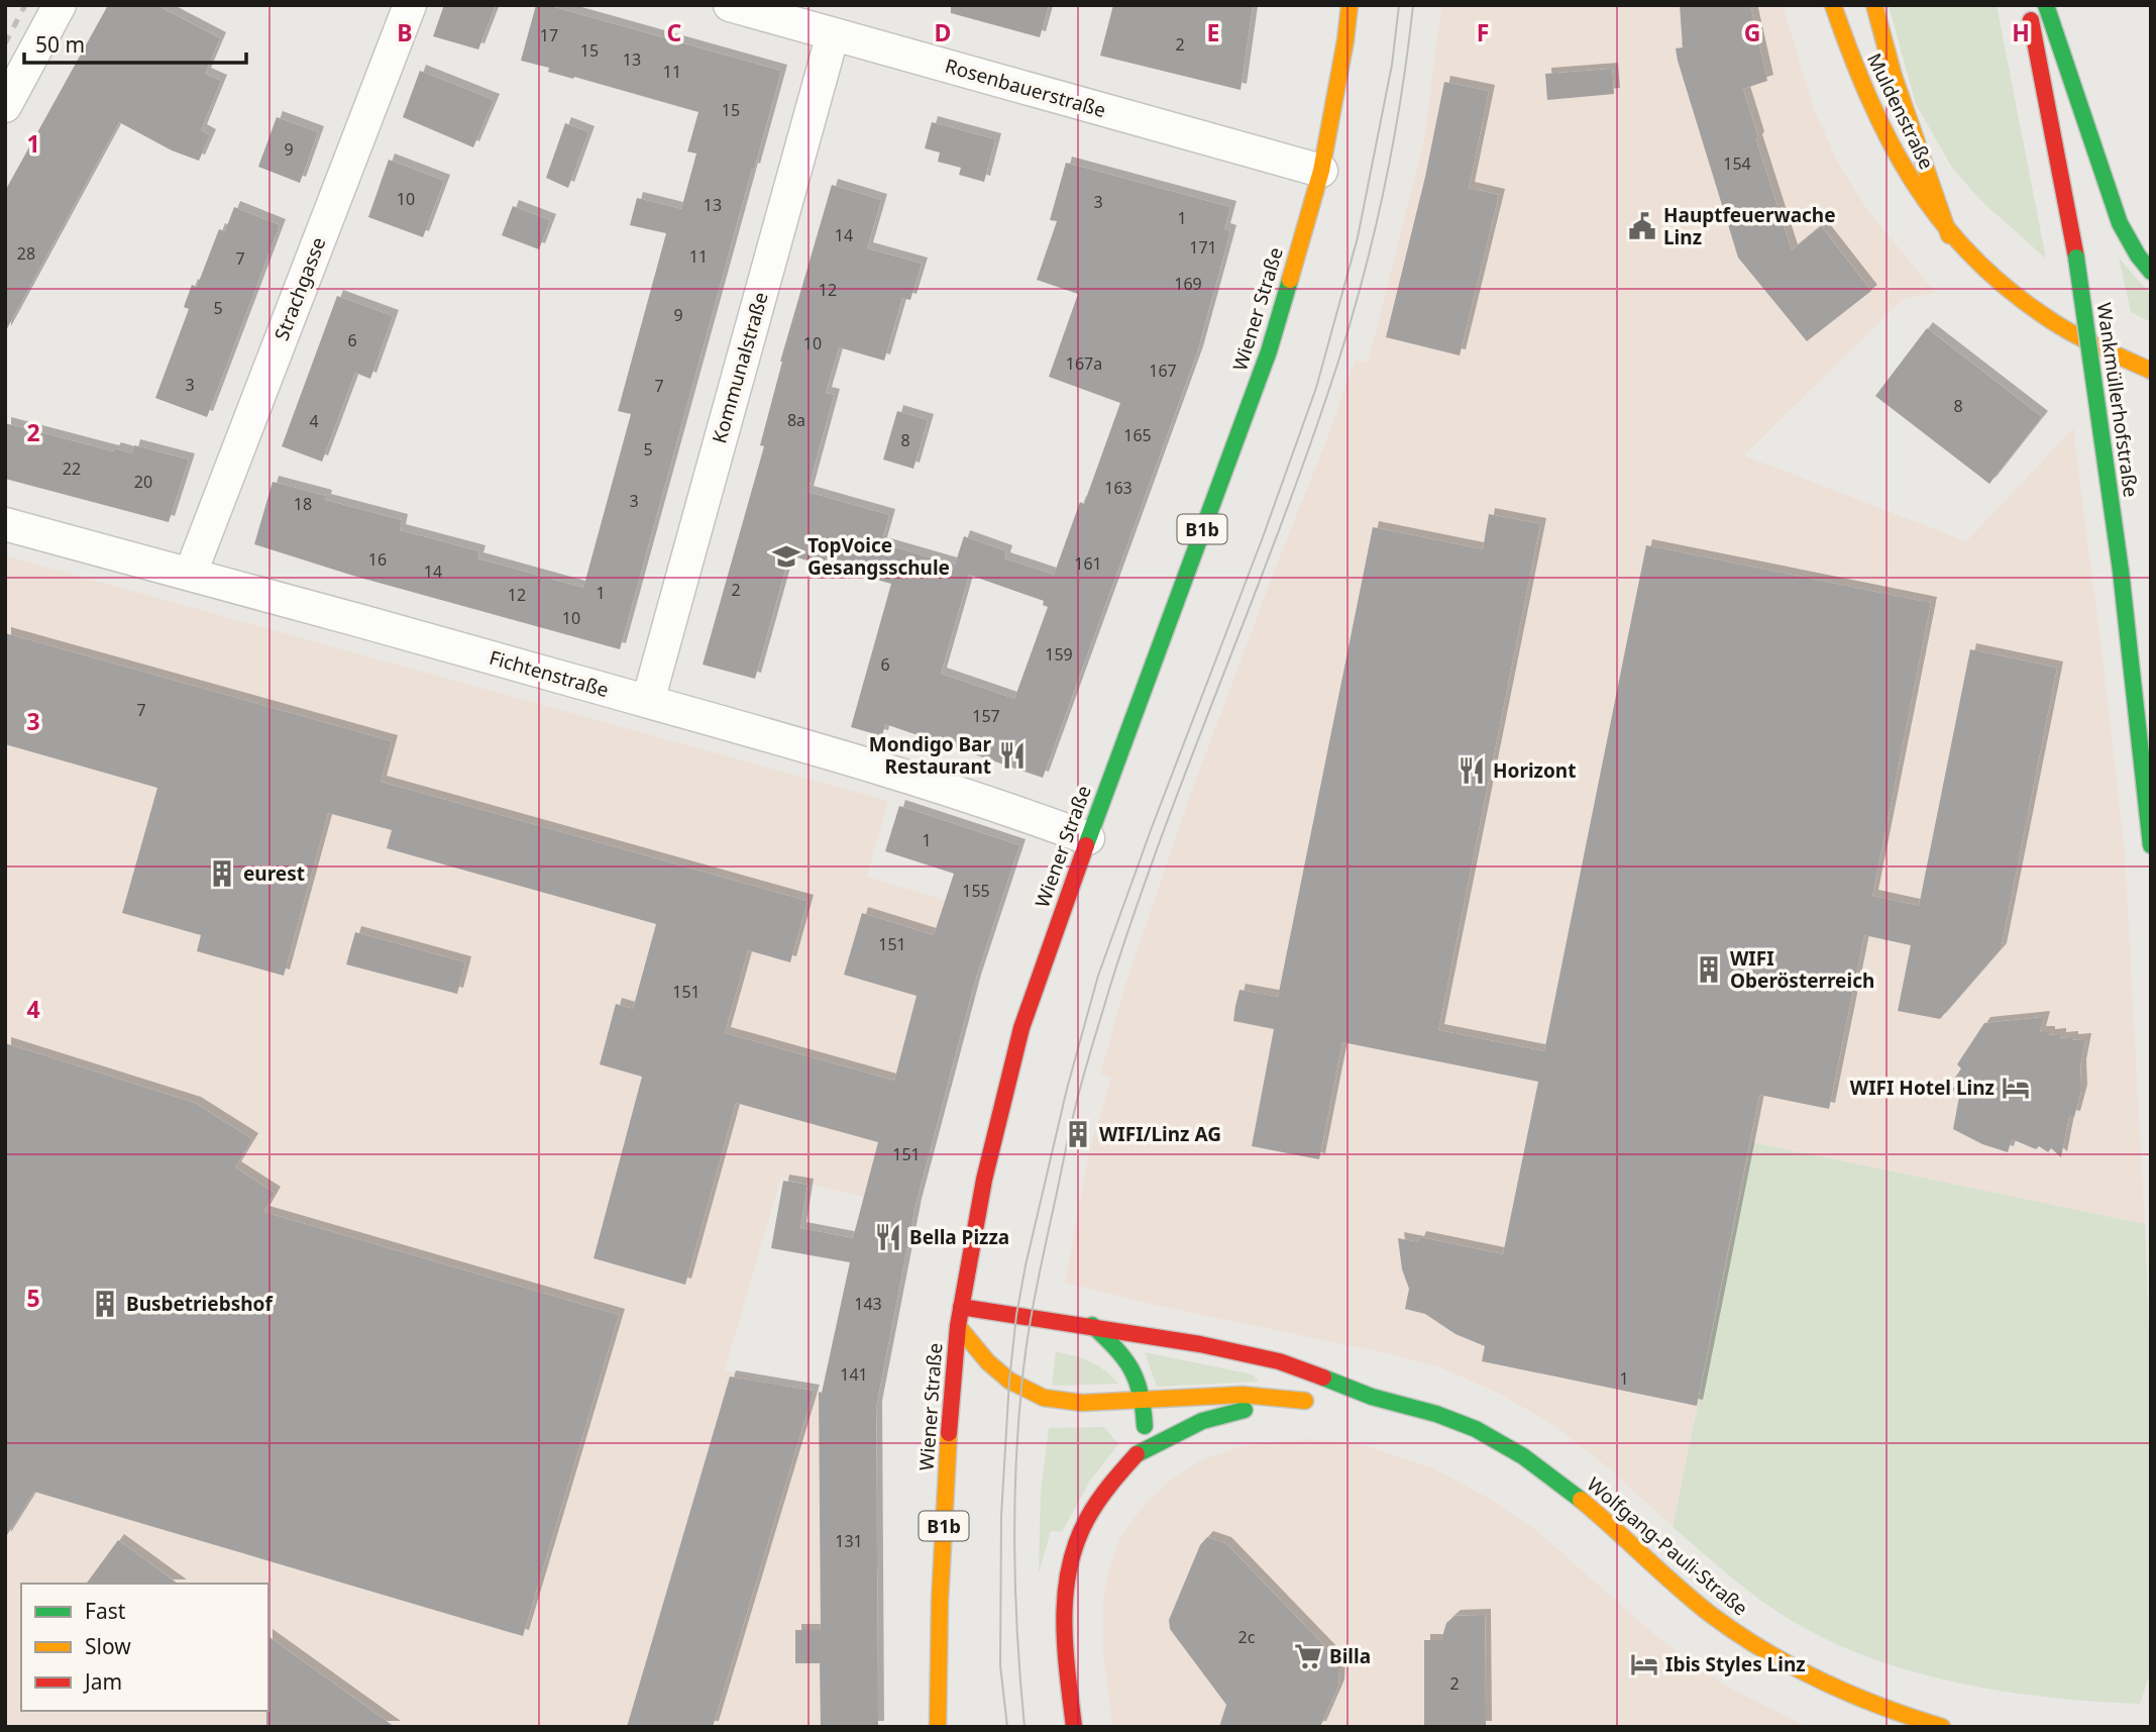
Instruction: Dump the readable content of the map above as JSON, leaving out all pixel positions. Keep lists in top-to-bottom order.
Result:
{
  "streets": {
    "main road": [
      "Muldenstraße",
      "Wiener Straße",
      "Wankmüllerhofstraße",
      "B1b",
      "Wolfgang-Pauli-Straße"
    ],
    "street": [
      "Rosenbauerstraße",
      "Strachgasse",
      "Kommunalstraße",
      "Fichtenstraße"
    ]
  },
  "crossings": [
    ["Rosenbauerstraße", "Wiener Straße"],
    ["Rosenbauerstraße", "Kommunalstraße"],
    ["Strachgasse", "Fichtenstraße"],
    ["Wiener Straße", "Fichtenstraße"],
    ["Wiener Straße", "Wolfgang-Pauli-Straße"],
    ["Kommunalstraße", "Fichtenstraße"]
  ],
  "places": {
    "public building": ["Hauptfeuerwache Linz"],
    "school or university": ["TopVoice Gesangsschule"],
    "restaurant": ["Mondigo Bar Restaurant", "Horizont", "Bella Pizza"],
    "building": [
      "eurest",
      "WIFI Oberösterreich",
      "WIFI/Linz AG",
      "Busbetriebshof"
    ],
    "hotel": ["WIFI Hotel Linz", "Ibis Styles Linz"],
    "supermarket": ["Billa"]
  },
  "house_numbers": [
    "17",
    "2",
    "15",
    "13",
    "11",
    "15",
    "9",
    "154",
    "10",
    "3",
    "13",
    "1",
    "14",
    "171",
    "28",
    "11",
    "7",
    "169",
    "12",
    "5",
    "9",
    "6",
    "10",
    "167a",
    "167",
    "3",
    "7",
    "8",
    "8a",
    "4",
    "165",
    "8",
    "5",
    "22",
    "20",
    "163",
    "3",
    "18",
    "16",
    "161",
    "14",
    "2",
    "1",
    "12",
    "10",
    "159",
    "6",
    "7",
    "157",
    "1",
    "155",
    "151",
    "151",
    "151",
    "143",
    "141",
    "1",
    "131",
    "2c",
    "2"
  ],
  "legend": ["Fast", "Slow", "Jam"],
  "scale_bar": "50 m",
  "grid": {
    "columns": [
      "B",
      "C",
      "D",
      "E",
      "F",
      "G",
      "H"
    ],
    "rows": [
      "1",
      "2",
      "3",
      "4",
      "5"
    ]
  }
}
